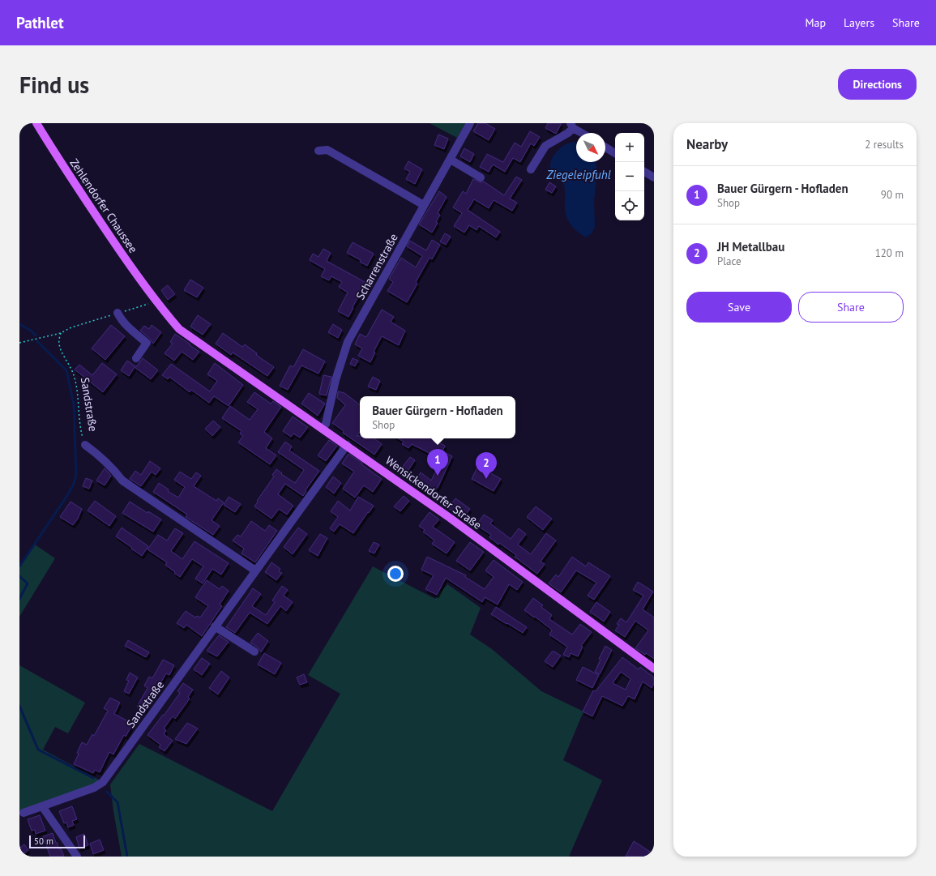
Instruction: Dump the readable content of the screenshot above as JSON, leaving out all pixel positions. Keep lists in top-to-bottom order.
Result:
{
  "streets": {
    "main road": ["Zehlendorfer Chaussee", "Wensickendorfer Straße"],
    "street": ["Scharrenstraße", "Sandstraße"]
  },
  "crossings": [
    ["Zehlendorfer Chaussee", "Wensickendorfer Straße"],
    ["Scharrenstraße", "Wensickendorfer Straße"],
    ["Sandstraße", "Wensickendorfer Straße"]
  ],
  "water": ["Ziegeleipfuhl"],
  "scale_bar": "50 m",
  "north": "bottom right",
  "page": {
    "header": "Pathlet",
    "nav": ["Map", "Layers", "Share"],
    "buttons": [
      "Directions",
      ["Save", "Share"]
    ],
    "title": "Find us",
    "heading": ["Nearby", "2 results"],
    "map_buttons": ["+", "−"],
    "list": [
      {
        "mark": "1",
        "name": "Bauer Gürgern - Hofladen",
        "note": "Shop",
        "value": "90 m"
      },
      {
        "mark": "2",
        "name": "JH Metallbau",
        "note": "Place",
        "value": "120 m"
      }
    ],
    "popup": ["Bauer Gürgern - Hofladen", "Shop"],
    "pins": ["1", "2"],
    "scale": "50 m"
  }
}
